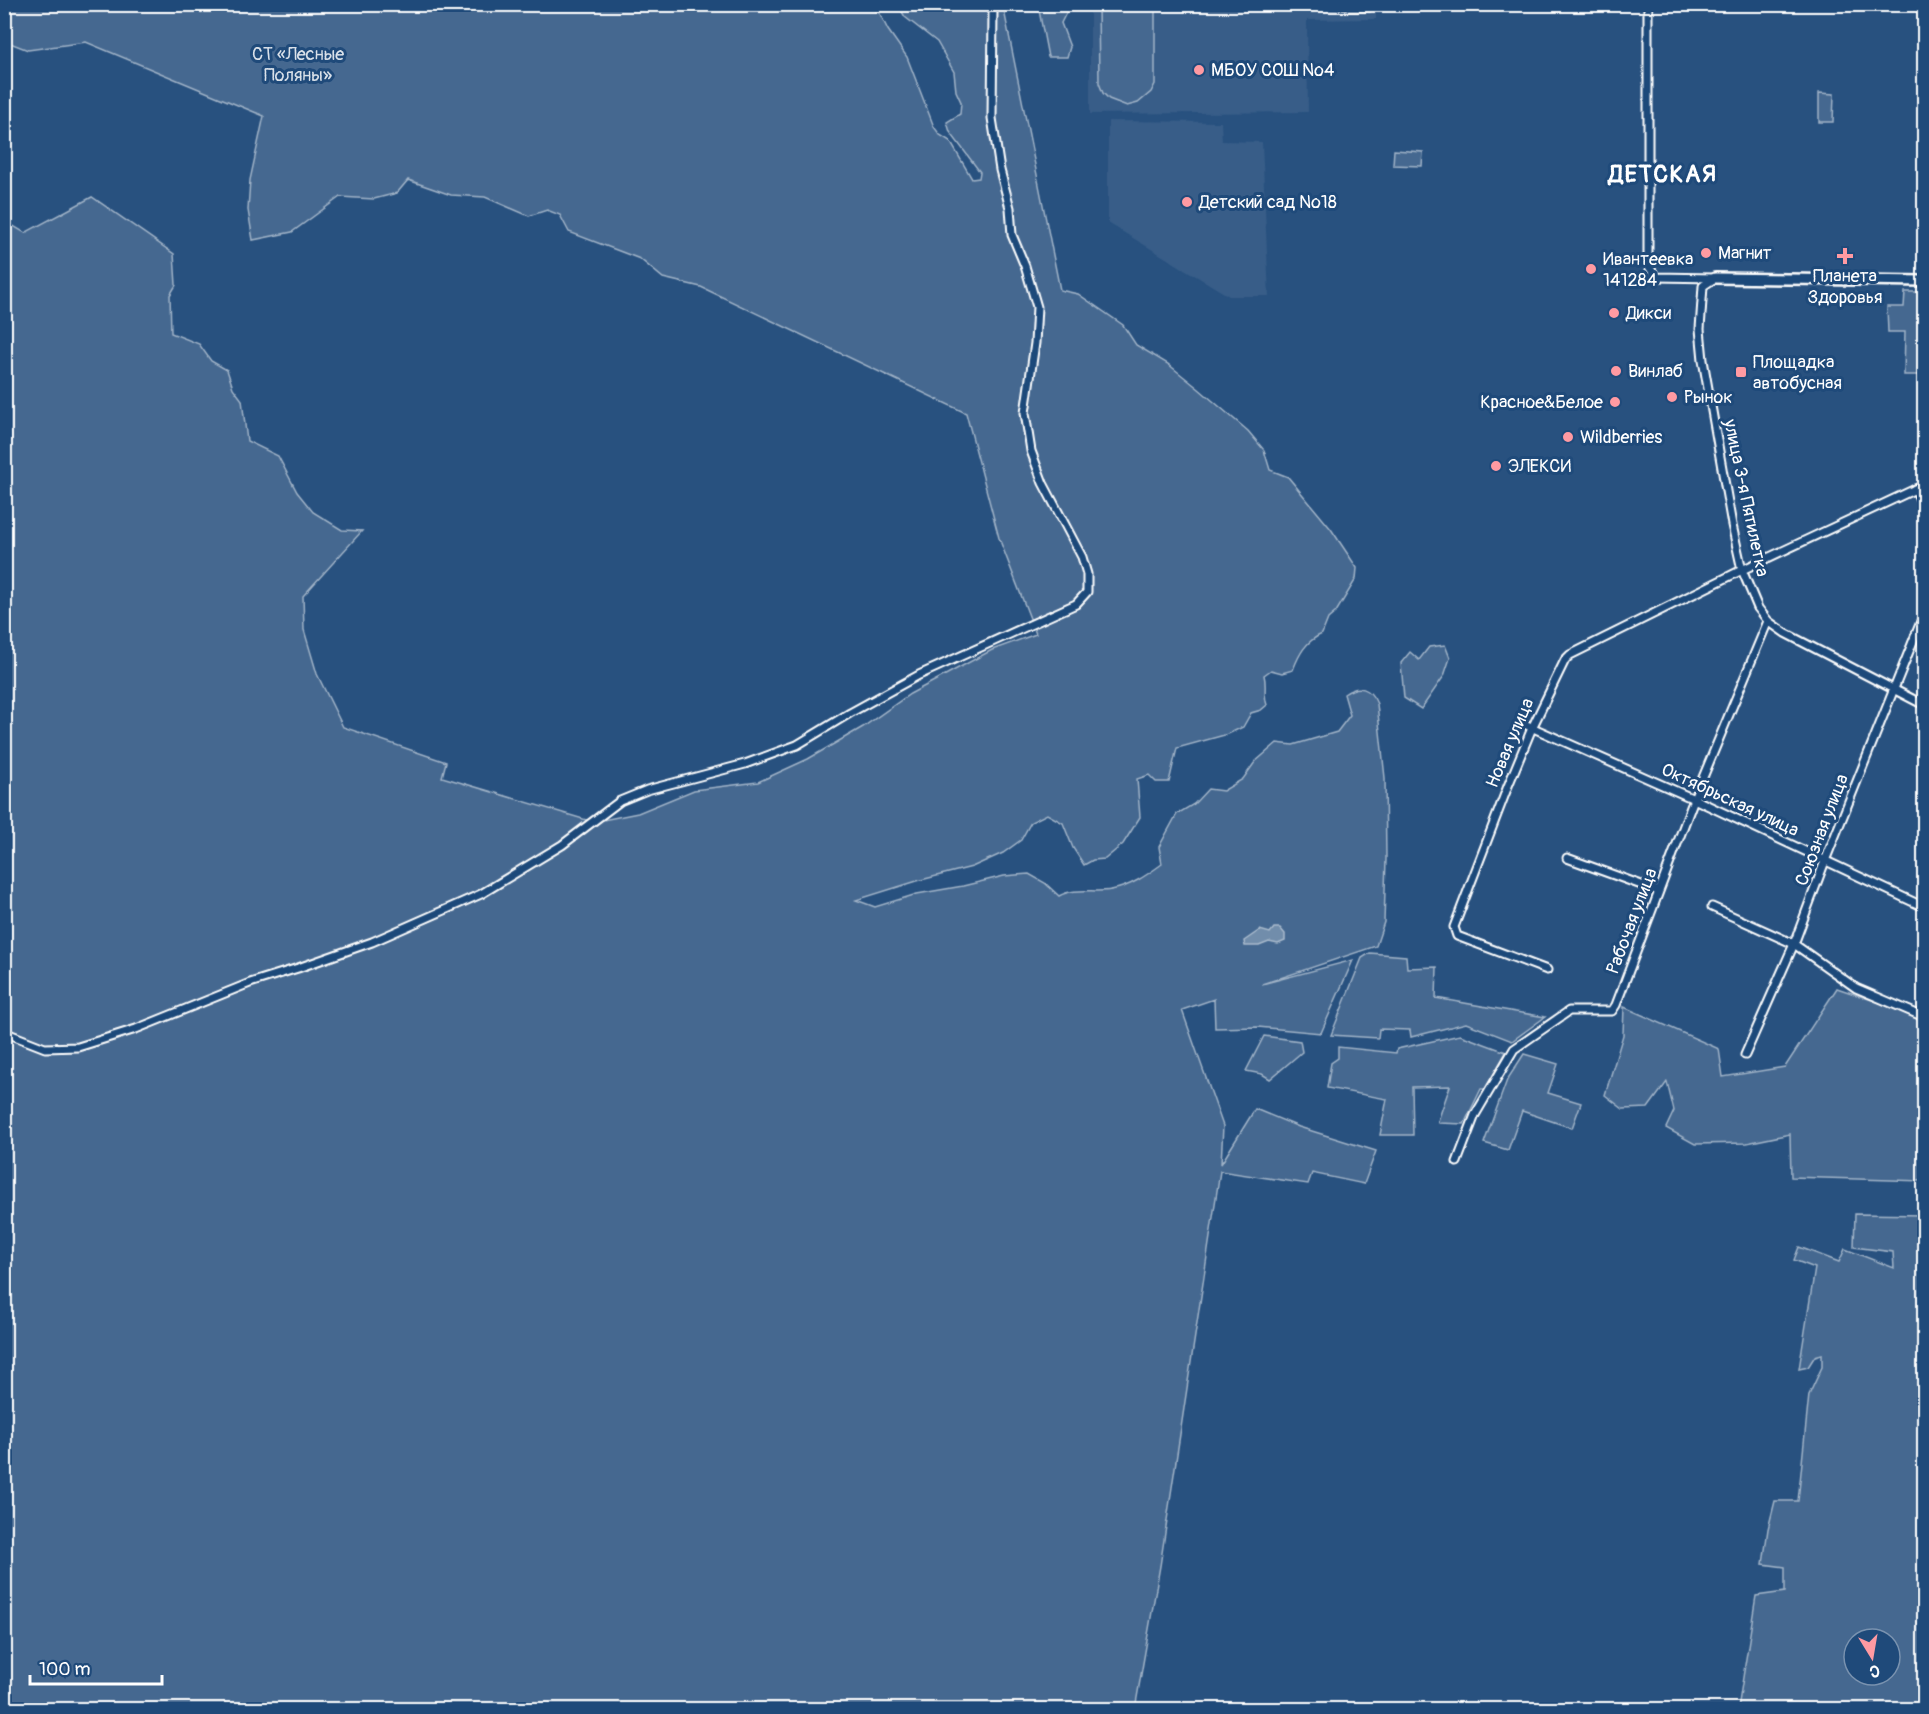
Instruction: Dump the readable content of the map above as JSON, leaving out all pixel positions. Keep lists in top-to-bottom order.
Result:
{
  "streets": {
    "street": [
      "улица 3-я Пятилетка",
      "Новая улица",
      "Октябрьская улица",
      "Союзная улица",
      "Рабочая улица"
    ]
  },
  "crossings": [
    ["улица 3-я Пятилетка", "Новая улица"],
    ["улица 3-я Пятилетка", "Союзная улица"],
    ["улица 3-я Пятилетка", "Рабочая улица"],
    ["Новая улица", "Октябрьская улица"],
    ["Октябрьская улица", "Союзная улица"],
    ["Октябрьская улица", "Рабочая улица"]
  ],
  "districts": ["ДЕТСКАЯ"],
  "parks": ["СТ «Лесные Поляны»"],
  "places": {
    "other": [
      "МБОУ СОШ №4",
      "Детский сад №18",
      "Магнит",
      "Ивантеевка 141284",
      "Дикси",
      "Винлаб",
      "Рынок",
      "Красное&Белое",
      "Wildberries",
      "ЭЛЕКСИ"
    ],
    "health": ["Планета Здоровья"],
    "transit": ["Площадка автобусная"]
  },
  "scale_bar": "100 m",
  "north": "bottom"
}
